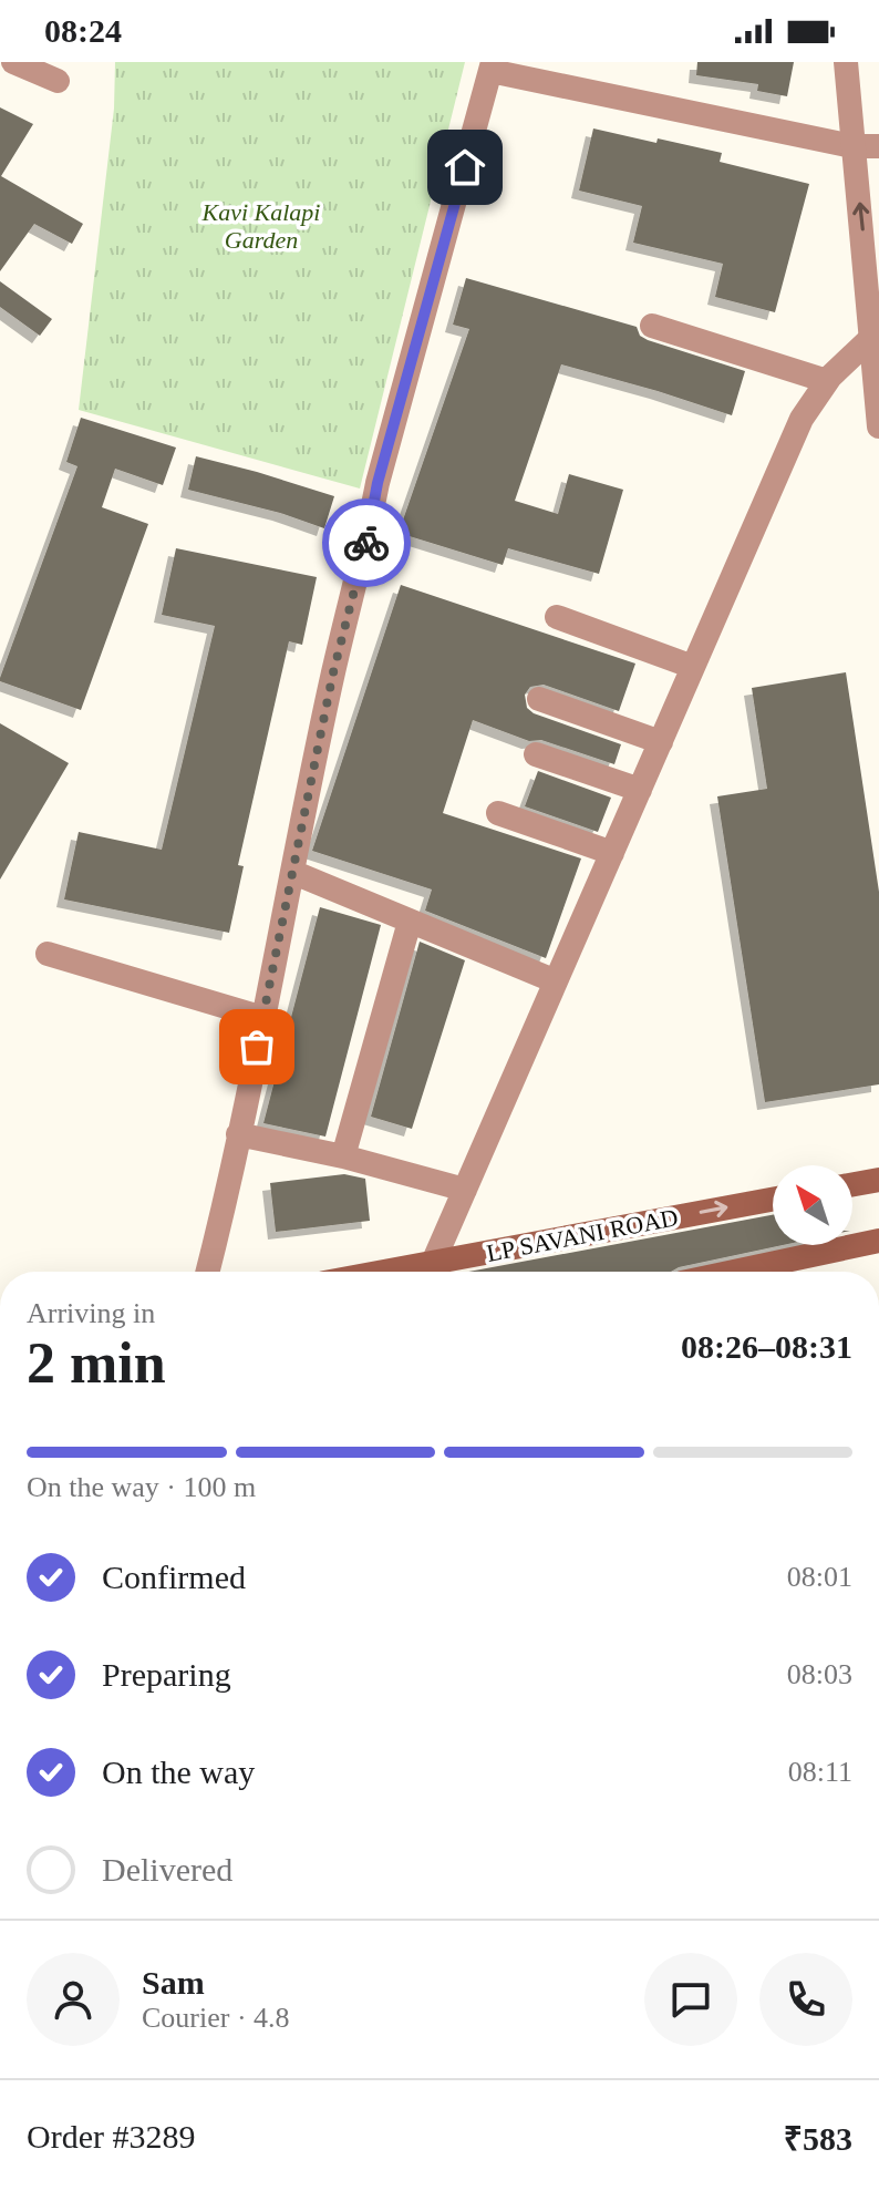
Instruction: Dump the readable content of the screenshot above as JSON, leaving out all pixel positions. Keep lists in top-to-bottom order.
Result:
{
  "streets": {
    "main road": ["LP SAVANI ROAD"]
  },
  "one_way": ["LP SAVANI ROAD"],
  "parks": ["Kavi Kalapi Garden"],
  "north": "top left",
  "page": {
    "status": "08:24",
    "heading": ["2 min", "Arriving in", "08:26–08:31"],
    "panel": [
      "Sam",
      "Courier · 4.8",
      "Order #3289",
      "₹583"
    ],
    "bar": "On the way · 100 m",
    "list": [
      ["Confirmed", "08:01"],
      ["Preparing", "08:03"],
      ["On the way", "08:11"],
      "Delivered"
    ]
  }
}
